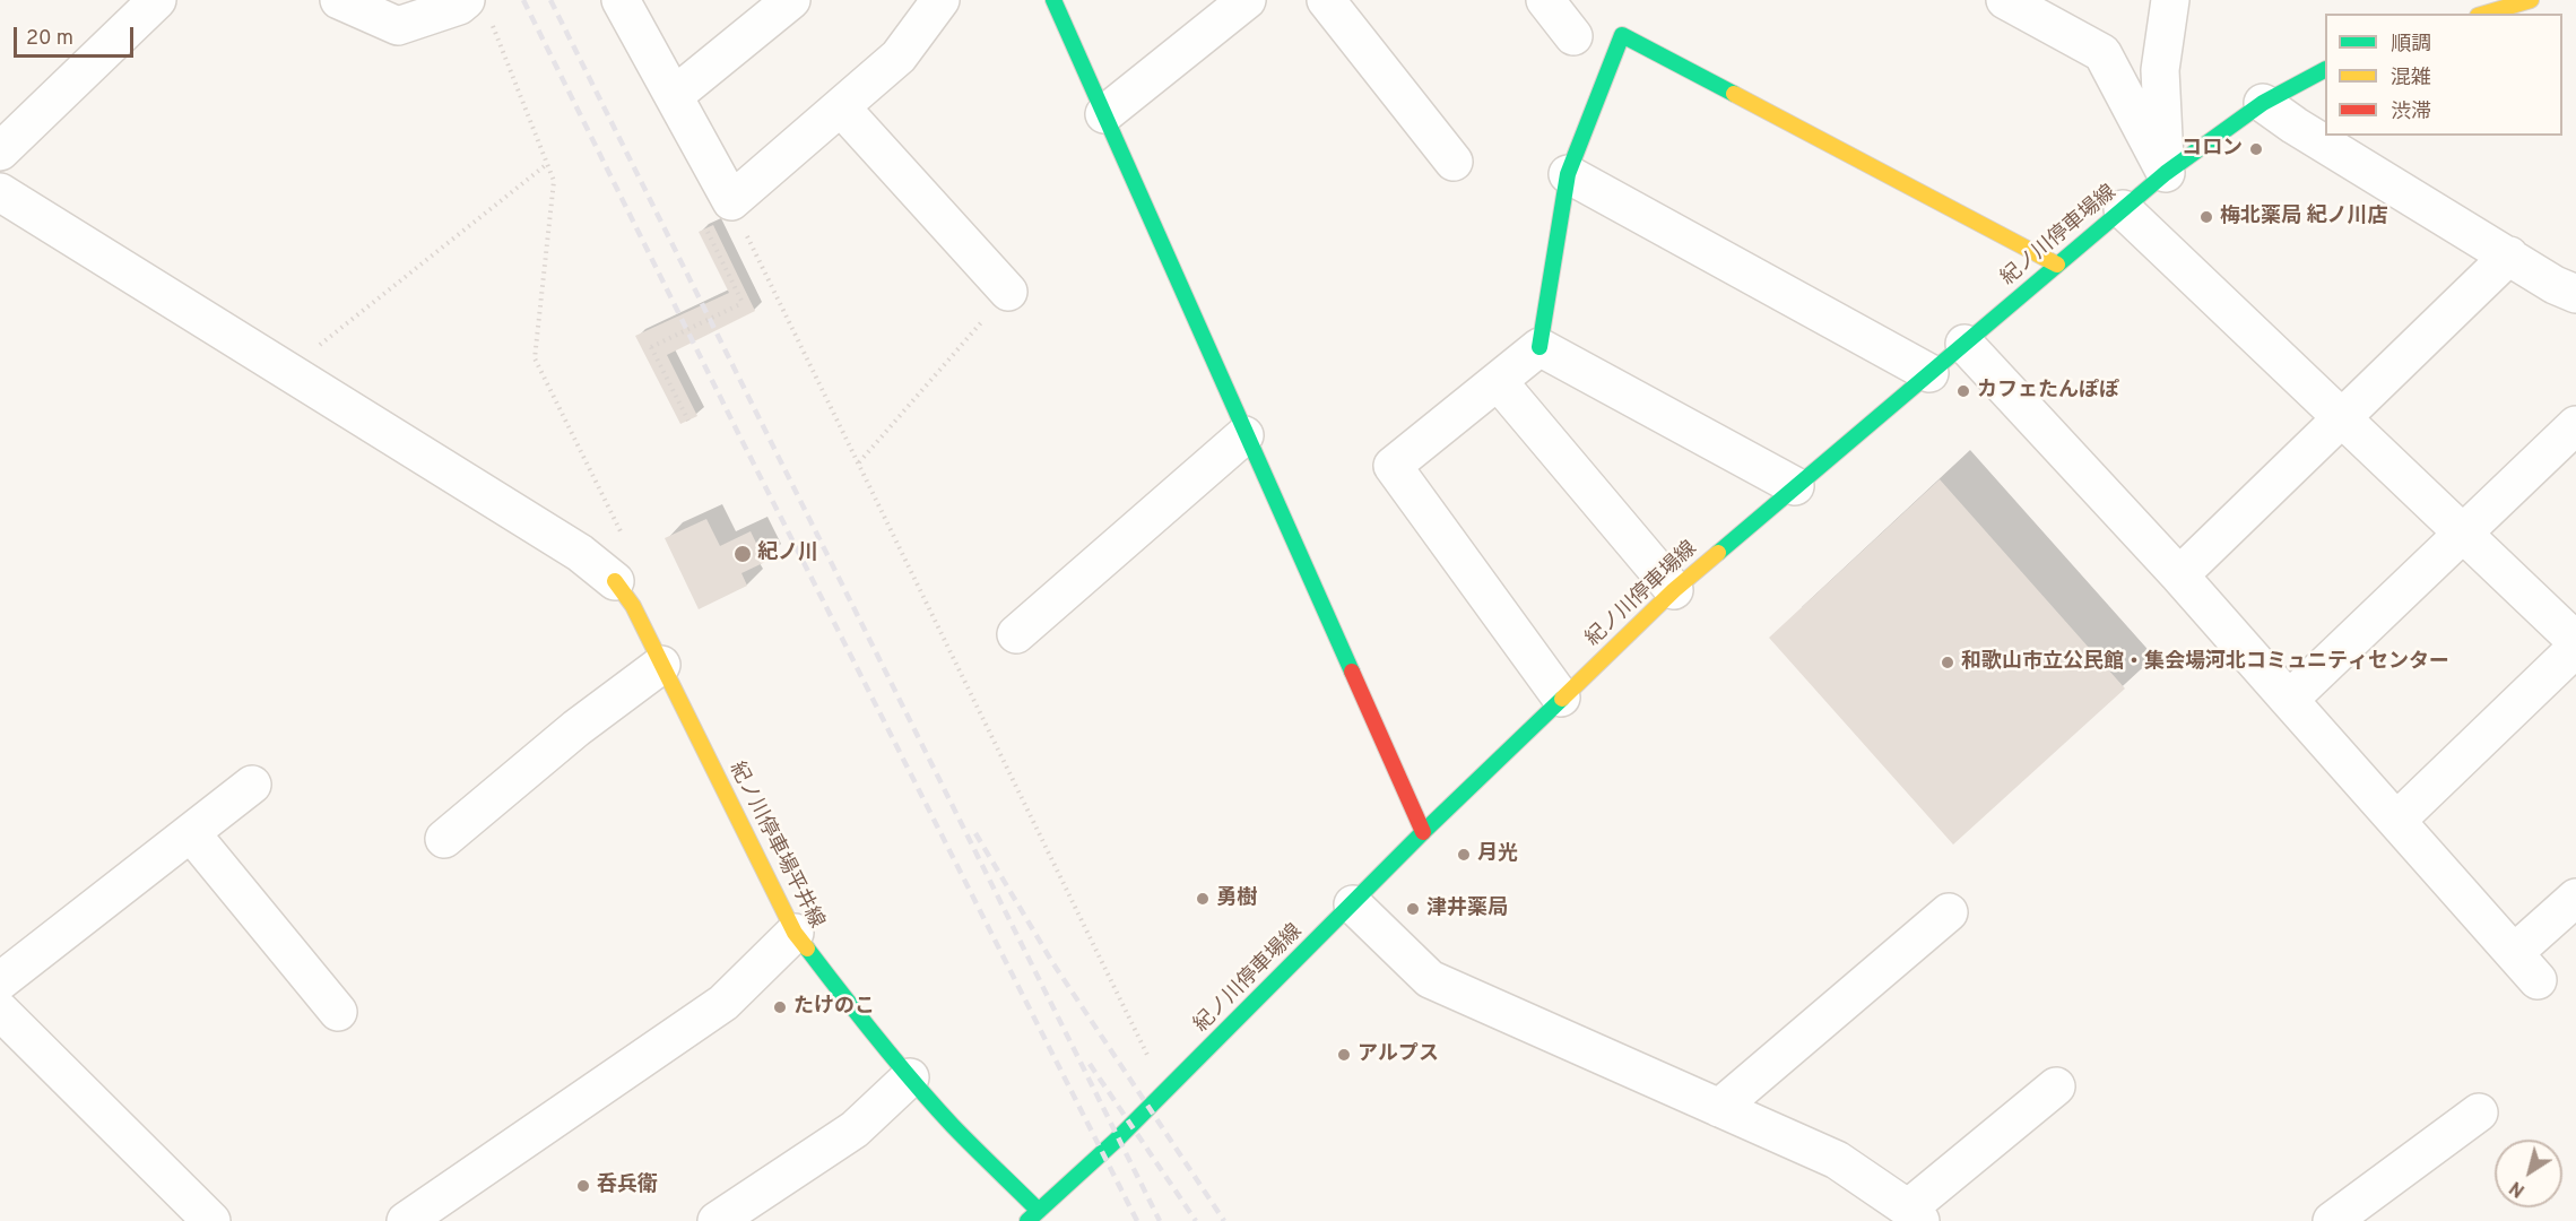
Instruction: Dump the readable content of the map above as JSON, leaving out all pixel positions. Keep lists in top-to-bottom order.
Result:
{
  "streets": {
    "main road": ["紀ノ川停車場線", "紀ノ川停車場平井線"]
  },
  "crossings": [
    ["紀ノ川停車場線", "紀ノ川停車場平井線"]
  ],
  "places": [
    "コロン",
    "梅北薬局 紀ノ川店",
    "カフェたんぽぽ",
    "紀ノ川",
    "和歌山市立公民館・集会場河北コミュニティセンター",
    "月光",
    "勇樹",
    "津井薬局",
    "たけのこ",
    "アルプス",
    "呑兵衛"
  ],
  "legend": ["順調", "混雑", "渋滞"],
  "scale_bar": "20 m",
  "north": "bottom left"
}
